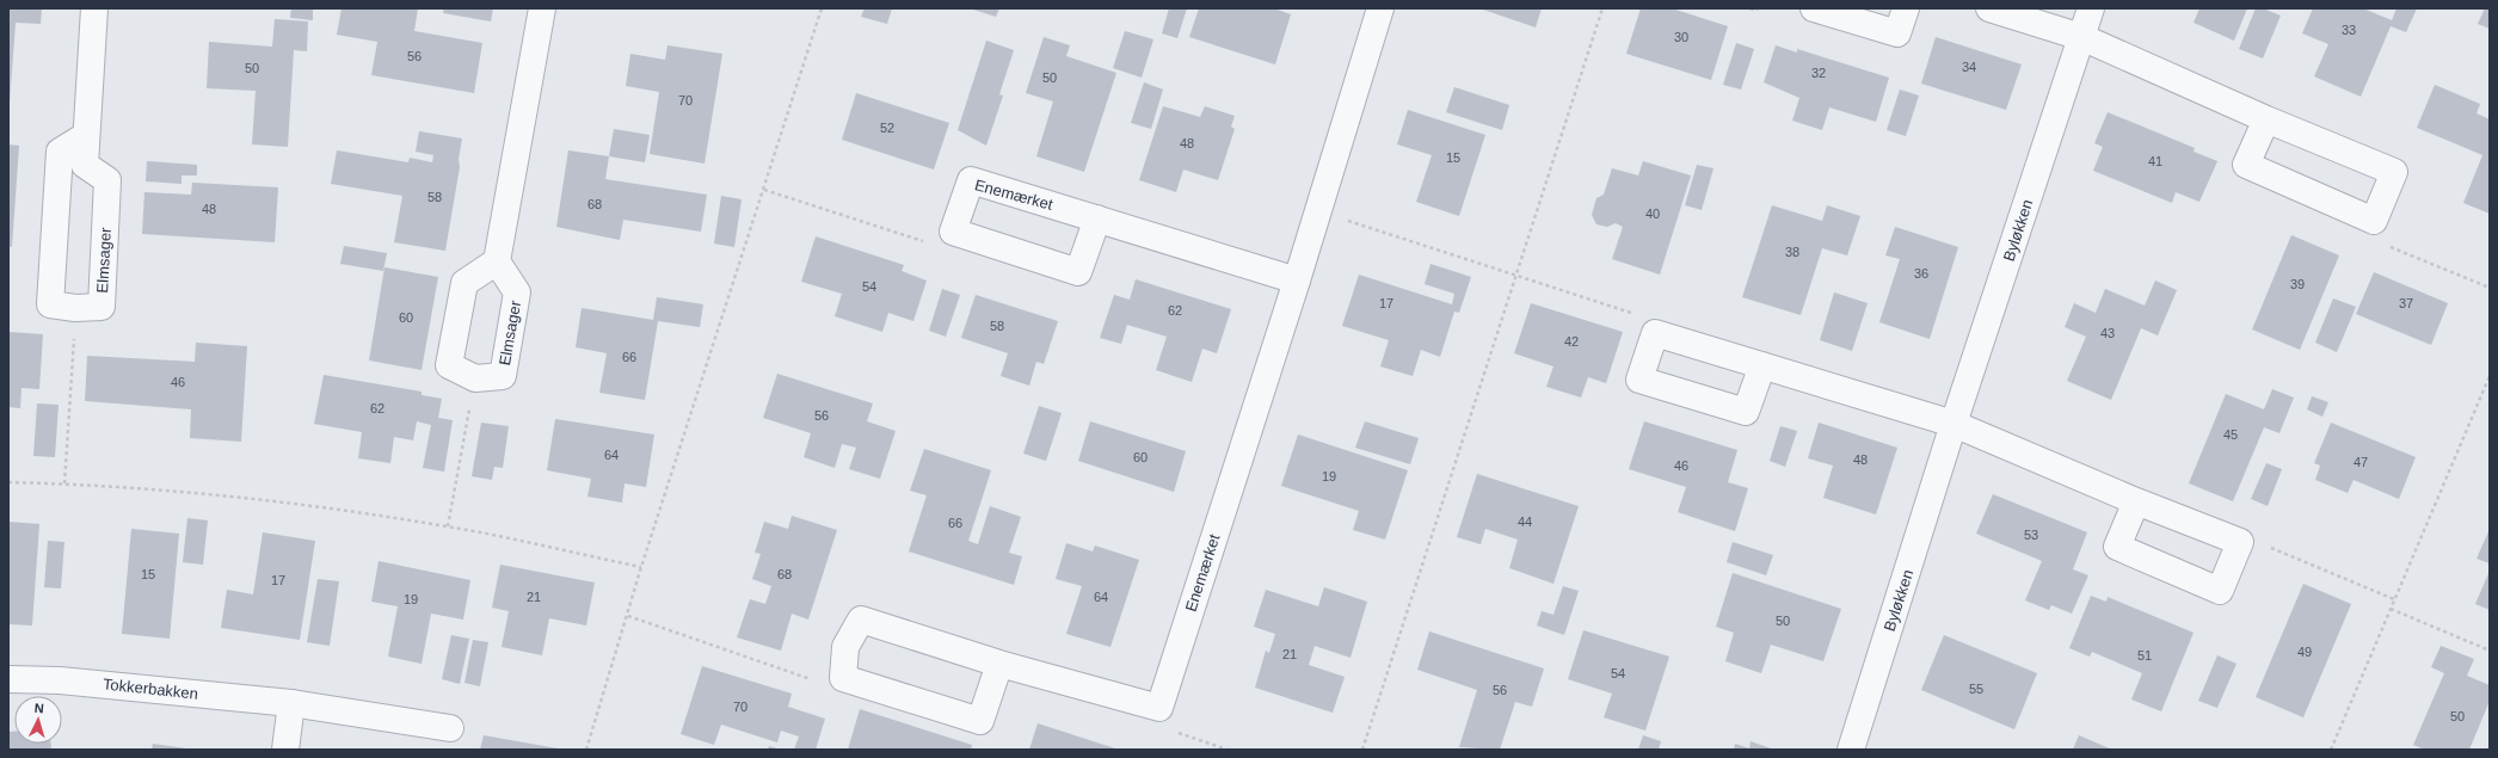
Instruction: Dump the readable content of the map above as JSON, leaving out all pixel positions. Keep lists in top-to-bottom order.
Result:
{
  "streets": {
    "street": [
      "Enemærket",
      "Byløkken",
      "Elmsager",
      "Tokkerbakken"
    ]
  },
  "house_numbers": [
    "33",
    "30",
    "56",
    "34",
    "50",
    "32",
    "50",
    "70",
    "52",
    "48",
    "15",
    "41",
    "58",
    "68",
    "48",
    "40",
    "38",
    "36",
    "39",
    "54",
    "17",
    "37",
    "62",
    "60",
    "58",
    "43",
    "42",
    "66",
    "46",
    "62",
    "56",
    "45",
    "64",
    "60",
    "48",
    "47",
    "46",
    "19",
    "44",
    "66",
    "53",
    "15",
    "68",
    "17",
    "21",
    "64",
    "19",
    "50",
    "49",
    "21",
    "51",
    "54",
    "55",
    "56",
    "70",
    "50"
  ],
  "north": "top"
}
